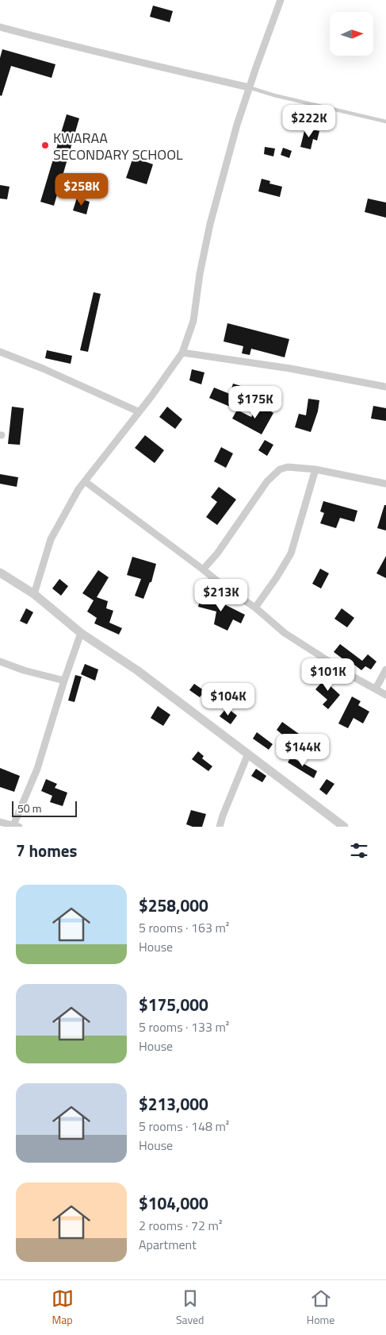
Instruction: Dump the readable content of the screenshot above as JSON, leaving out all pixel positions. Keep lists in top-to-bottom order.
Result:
{
  "places": ["KWARAA SECONDARY SCHOOL"],
  "scale_bar": "50 m",
  "north": "right",
  "page": {
    "price": [
      "$222K",
      "$258K",
      "$175K",
      "$213K",
      "$101K",
      "$104K",
      "$144K"
    ],
    "scale": "50 m",
    "heading": "7 homes",
    "list": [
      {
        "name": "$258,000",
        "note": "5 rooms · 163 m² · House"
      },
      {
        "name": "$175,000",
        "note": "5 rooms · 133 m² · House"
      },
      {
        "name": "$213,000",
        "note": "5 rooms · 148 m² · House"
      },
      {
        "name": "$104,000",
        "note": "2 rooms · 72 m² · Apartment"
      }
    ],
    "tabs": ["Map", "Saved", "Home"]
  }
}
